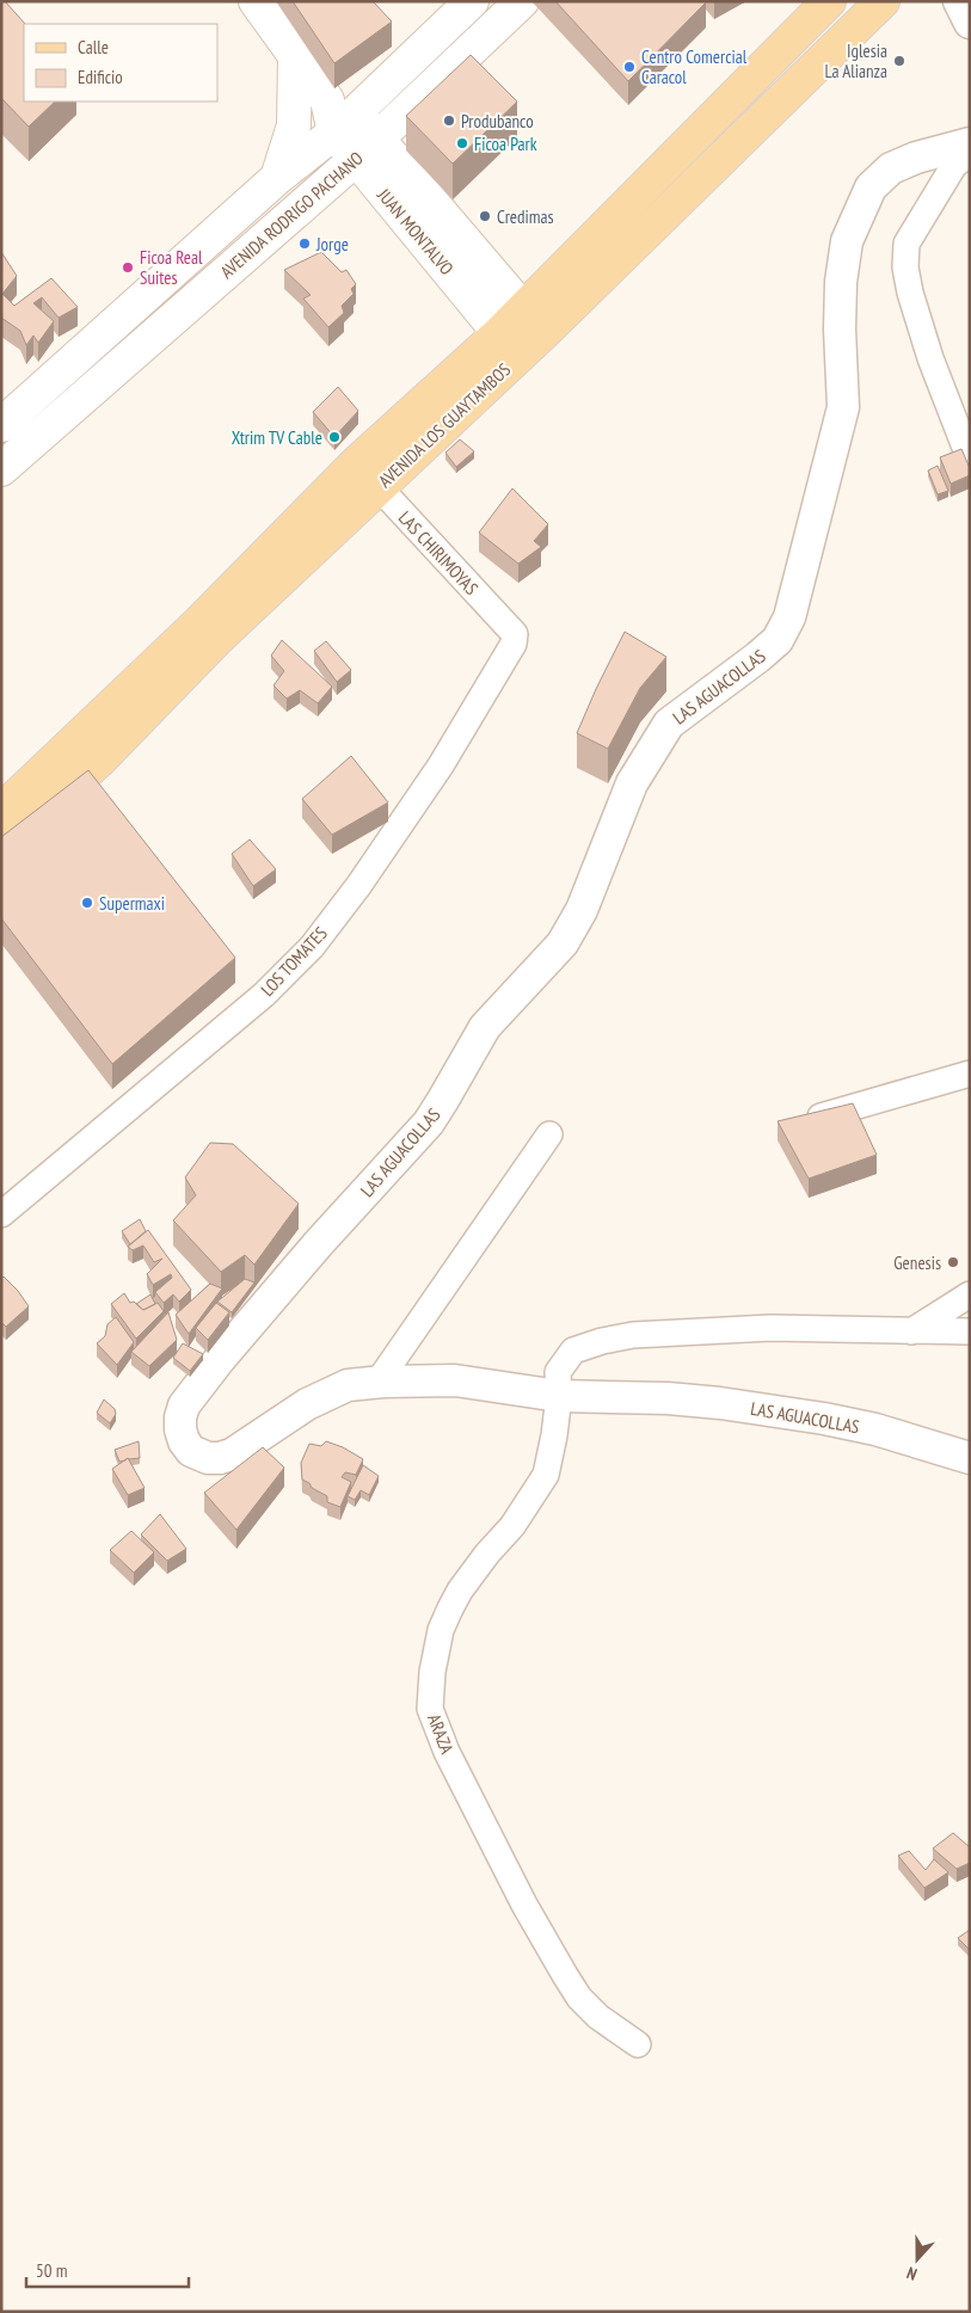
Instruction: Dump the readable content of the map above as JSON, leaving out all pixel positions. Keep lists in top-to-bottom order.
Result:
{
  "streets": {
    "main road": ["AVENIDA RODRIGO PACHANO", "JUAN MONTALVO", "AVENIDA LOS GUAYTAMBOS"],
    "street": [
      "LAS CHIRIMOYAS",
      "LAS AGUACOLLAS",
      "LOS TOMATES",
      "ARAZA"
    ]
  },
  "crossings": [
    ["AVENIDA RODRIGO PACHANO", "JUAN MONTALVO"],
    ["JUAN MONTALVO", "AVENIDA LOS GUAYTAMBOS"],
    ["AVENIDA LOS GUAYTAMBOS", "LAS CHIRIMOYAS"],
    ["LAS CHIRIMOYAS", "LOS TOMATES"],
    ["LAS AGUACOLLAS", "ARAZA"]
  ],
  "places": [
    "Iglesia La Alianza",
    "Centro Comercial Caracol",
    "Produbanco",
    "Ficoa Park",
    "Credimas",
    "Jorge",
    "Ficoa Real Suites",
    "Xtrim TV Cable",
    "Supermaxi",
    "Genesis"
  ],
  "legend": ["Calle", "Edificio"],
  "scale_bar": "50 m",
  "north": "bottom"
}
